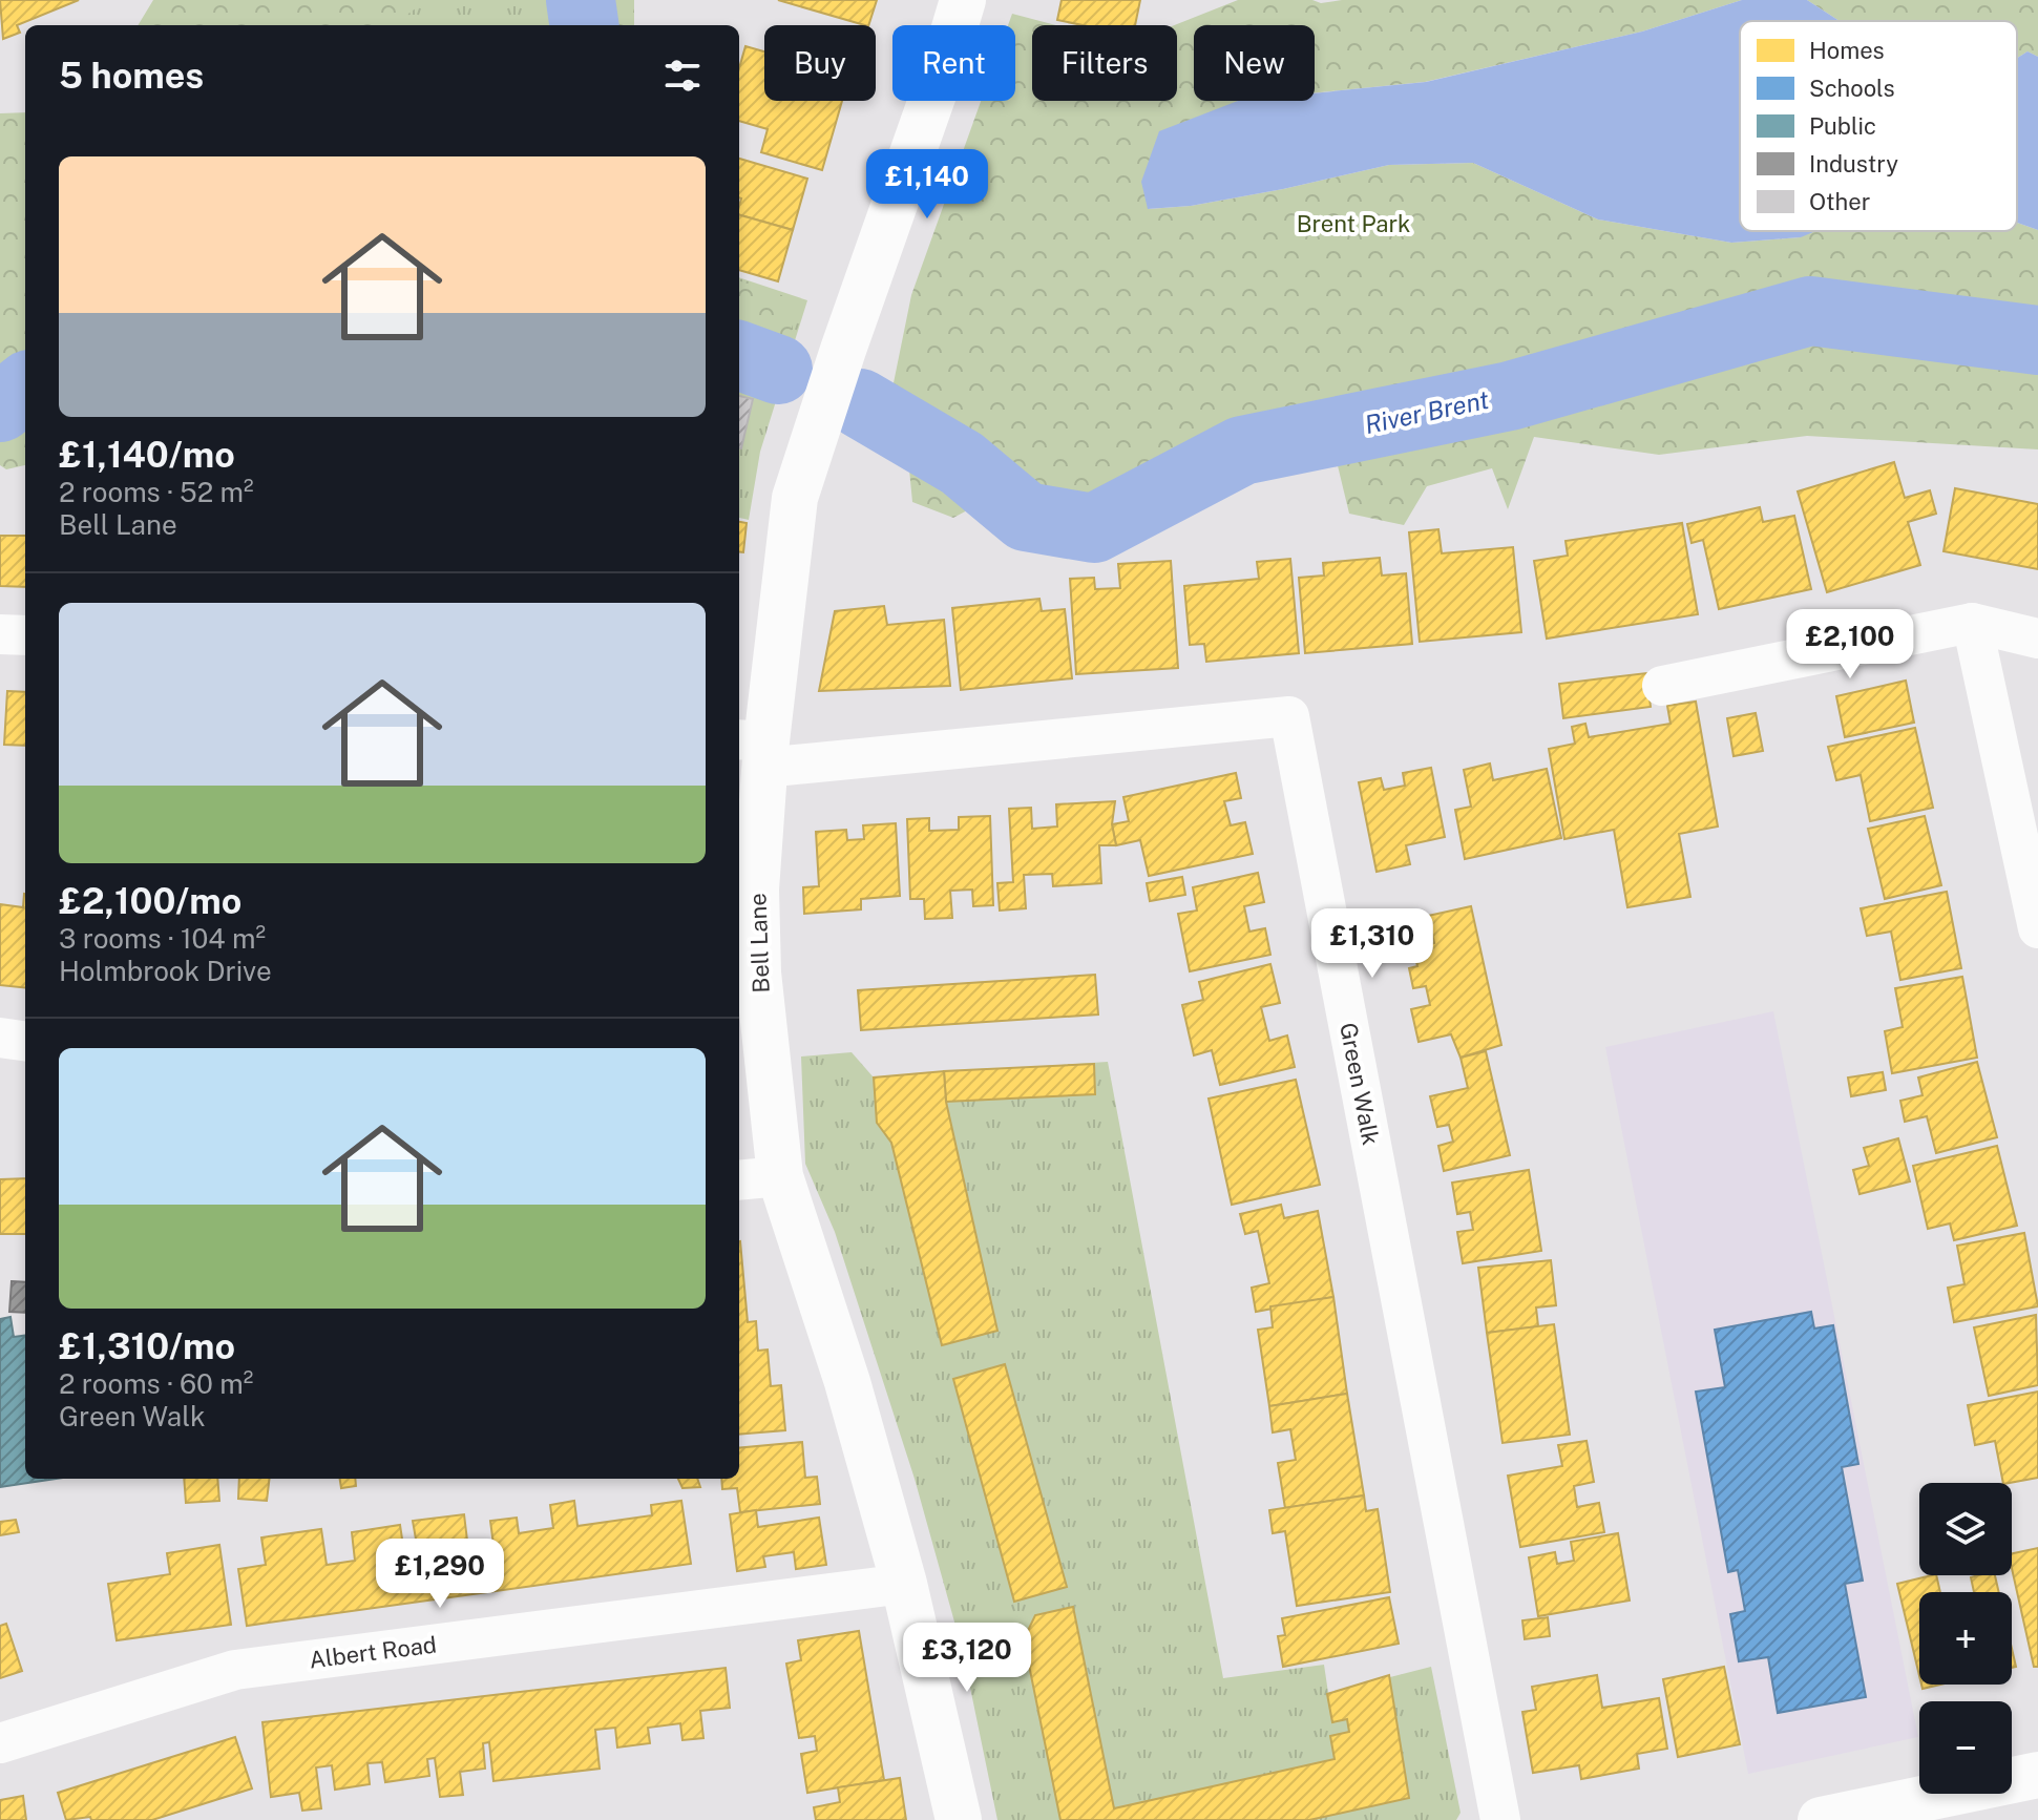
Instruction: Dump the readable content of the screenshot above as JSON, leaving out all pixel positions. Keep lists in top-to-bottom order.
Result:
{
  "streets": {
    "street": ["Bell Lane", "Green Walk", "Albert Road"]
  },
  "crossings": [
    ["Bell Lane", "Green Walk"],
    ["Bell Lane", "Albert Road"]
  ],
  "water": ["River Brent"],
  "parks": ["Brent Park"],
  "legend": [
    "Homes",
    "Schools",
    "Public",
    "Industry",
    "Other"
  ],
  "page": {
    "chip": [
      "Buy",
      "Rent",
      "Filters",
      "New"
    ],
    "heading": "5 homes",
    "list": [
      {
        "name": "£1,140/mo",
        "note": "2 rooms · 52 m² · Bell Lane"
      },
      {
        "name": "£2,100/mo",
        "note": "3 rooms · 104 m² · Holmbrook Drive"
      },
      {
        "name": "£1,310/mo",
        "note": "2 rooms · 60 m² · Green Walk"
      }
    ],
    "price": [
      "£1,140",
      "£2,100",
      "£1,310",
      "£1,290",
      "£3,120"
    ],
    "map_buttons": ["+", "−"]
  }
}
